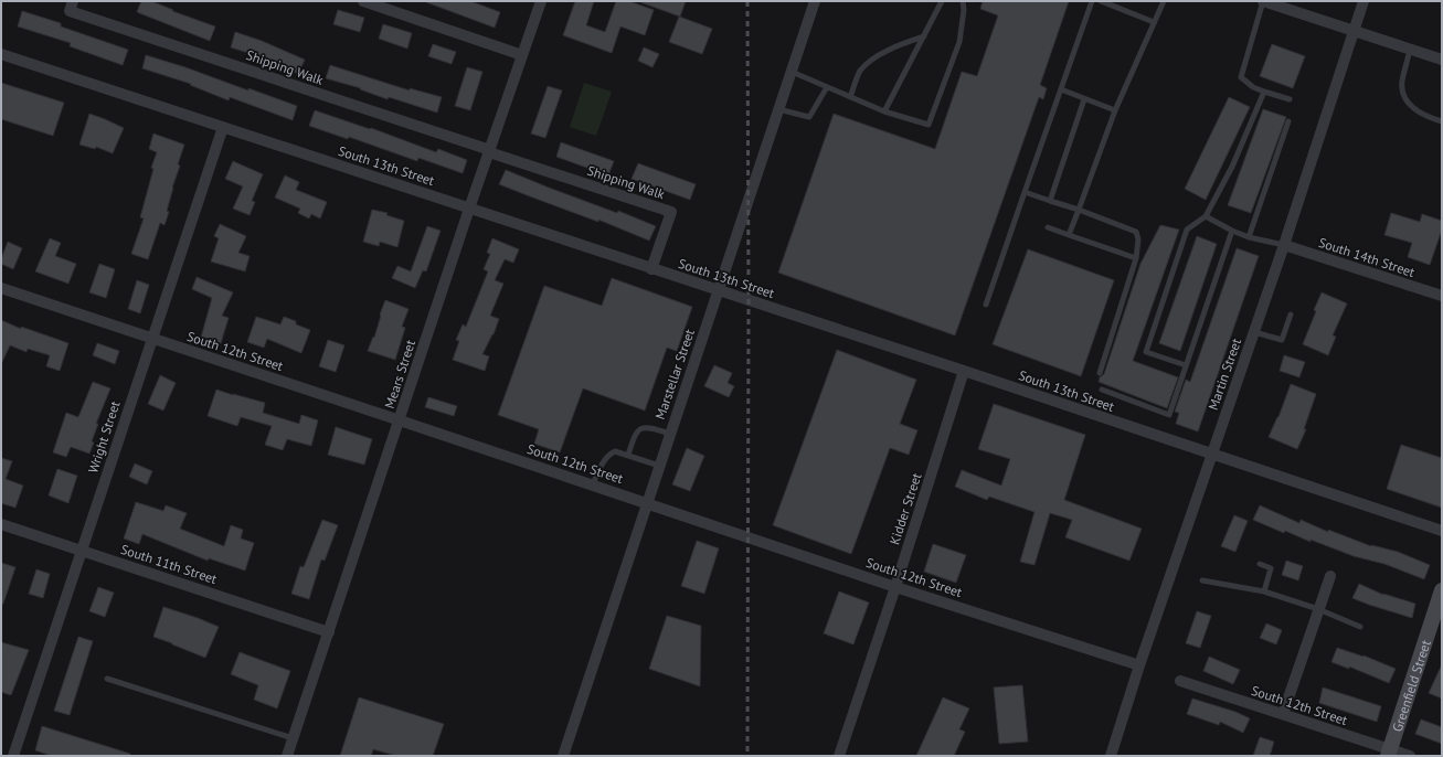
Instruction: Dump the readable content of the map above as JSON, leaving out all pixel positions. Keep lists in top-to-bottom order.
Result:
{
  "streets": {
    "main road": ["Greenfield Street"],
    "street": [
      "Shipping Walk",
      "South 13th Street",
      "South 14th Street",
      "South 12th Street",
      "Mears Street",
      "Marstellar Street",
      "Martin Street",
      "Wright Street",
      "Kidder Street",
      "South 11th Street"
    ]
  },
  "crossings": [
    ["Shipping Walk", "South 13th Street"],
    ["Shipping Walk", "Mears Street"],
    ["South 13th Street", "Mears Street"],
    ["South 13th Street", "Marstellar Street"],
    ["South 13th Street", "Martin Street"],
    ["South 13th Street", "Wright Street"],
    ["South 13th Street", "Kidder Street"],
    ["South 14th Street", "Martin Street"],
    ["South 12th Street", "Mears Street"],
    ["South 12th Street", "Marstellar Street"],
    ["South 12th Street", "Martin Street"],
    ["South 12th Street", "Wright Street"],
    ["South 12th Street", "Kidder Street"],
    ["South 12th Street", "Greenfield Street"],
    ["Mears Street", "South 11th Street"],
    ["Wright Street", "South 11th Street"]
  ]
}
